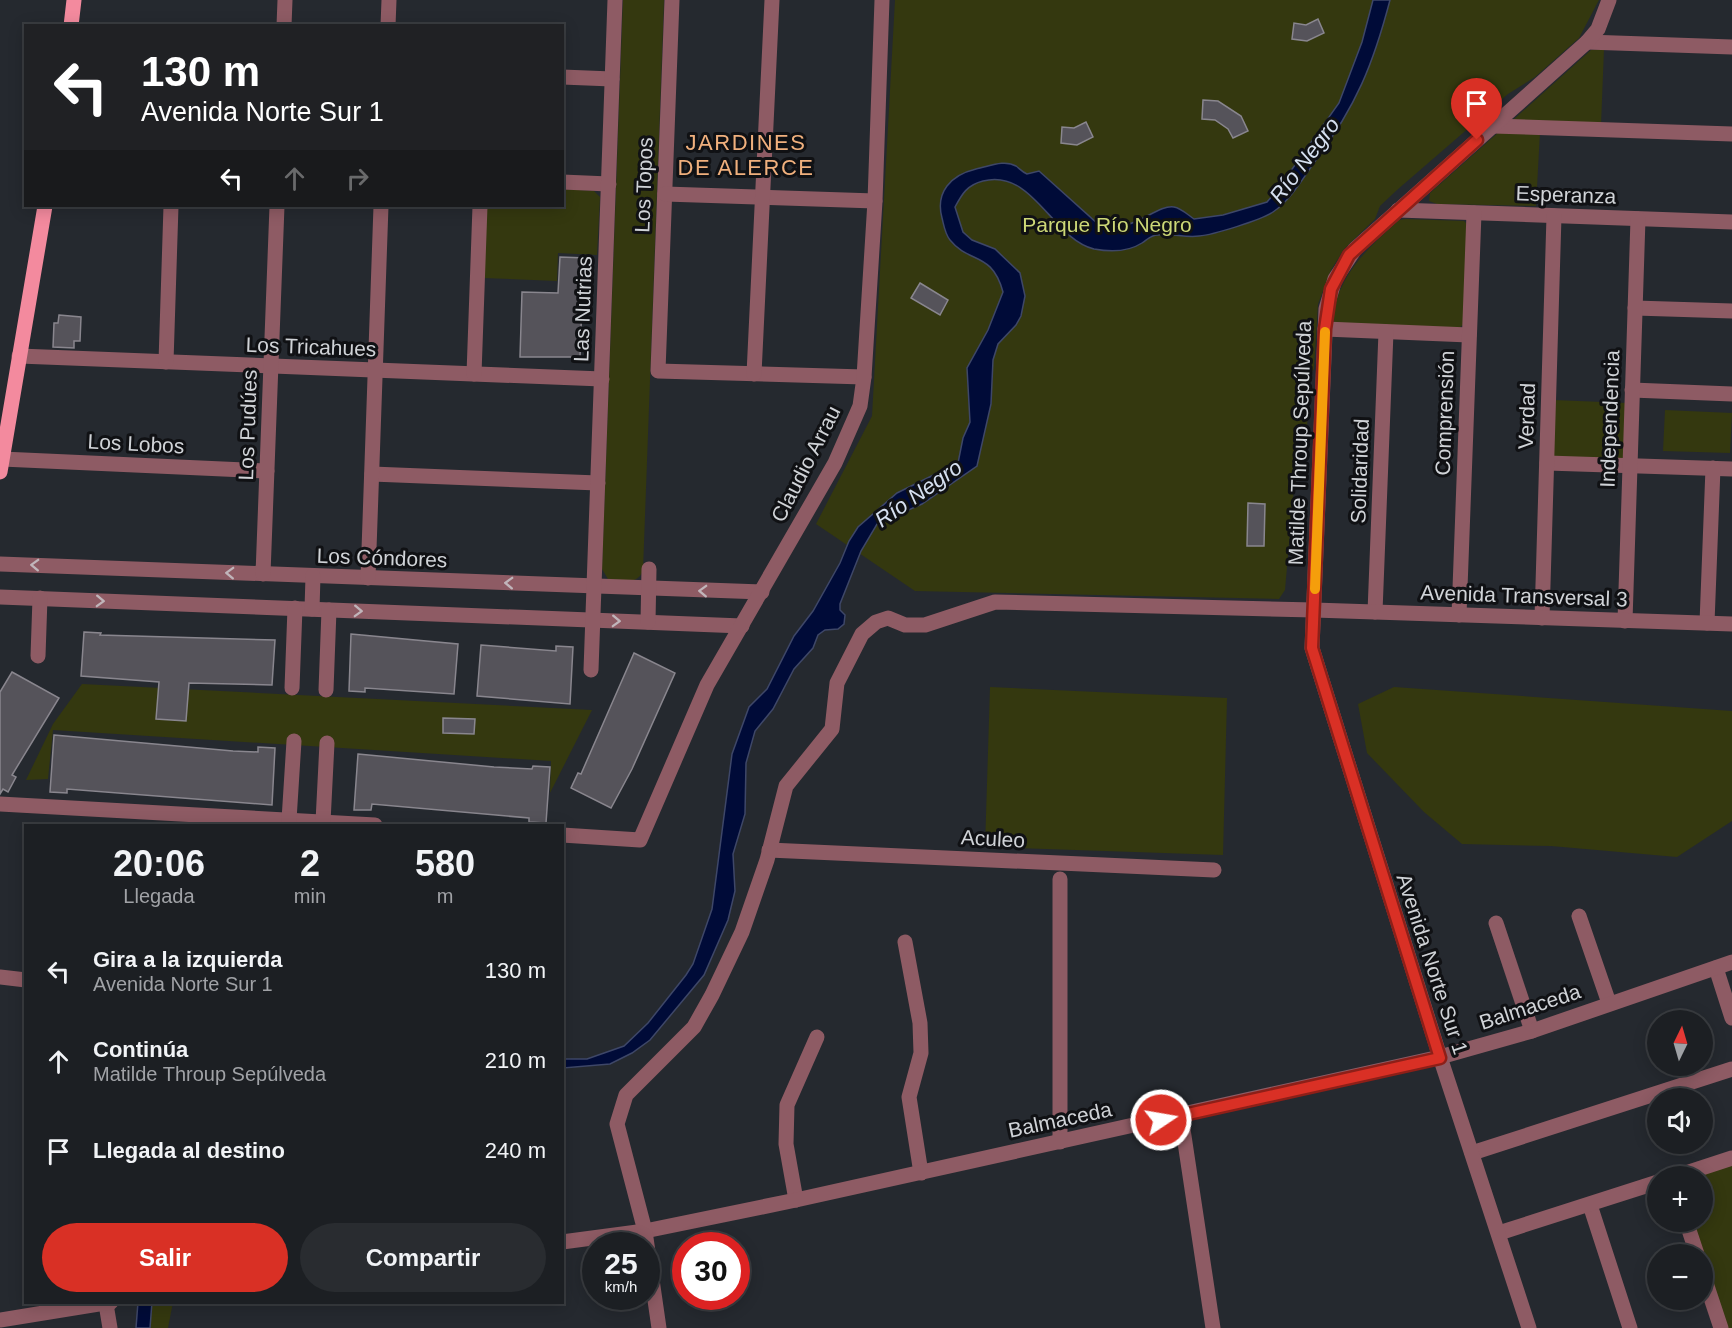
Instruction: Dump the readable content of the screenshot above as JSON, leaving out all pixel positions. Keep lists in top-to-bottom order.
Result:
{
  "streets": {
    "street": [
      "Los Topos",
      "Esperanza",
      "Las Nutrias",
      "Los Tricahues",
      "Comprensión",
      "Verdad",
      "Independencia",
      "Los Pudúes",
      "Matilde Throup Sepúlveda",
      "Los Lobos",
      "Claudio Arrau",
      "Solidaridad",
      "Los Cóndores",
      "Avenida Transversal 3",
      "Aculeo",
      "Avenida Norte Sur 1",
      "Balmaceda"
    ]
  },
  "crossings": [
    ["Esperanza", "Comprensión"],
    ["Esperanza", "Verdad"],
    ["Esperanza", "Independencia"],
    ["Esperanza", "Matilde Throup Sepúlveda"],
    ["Las Nutrias", "Los Tricahues"],
    ["Las Nutrias", "Los Cóndores"],
    ["Los Tricahues", "Los Pudúes"],
    ["Comprensión", "Avenida Transversal 3"],
    ["Verdad", "Avenida Transversal 3"],
    ["Independencia", "Avenida Transversal 3"],
    ["Los Pudúes", "Los Lobos"],
    ["Los Pudúes", "Los Cóndores"],
    ["Matilde Throup Sepúlveda", "Avenida Transversal 3"],
    ["Matilde Throup Sepúlveda", "Avenida Norte Sur 1"],
    ["Claudio Arrau", "Los Cóndores"],
    ["Solidaridad", "Avenida Transversal 3"],
    ["Avenida Transversal 3", "Aculeo"],
    ["Avenida Transversal 3", "Avenida Norte Sur 1"],
    ["Avenida Norte Sur 1", "Balmaceda"]
  ],
  "districts": ["JARDINES DE ALERCE"],
  "water": ["Río Negro"],
  "parks": ["Parque Río Negro"],
  "north": "top",
  "page": {
    "turn": ["130 m", "Avenida Norte Sur 1"],
    "eta": [
      "20:06",
      "Llegada",
      "2",
      "min",
      "580",
      "m"
    ],
    "list": [
      {
        "name": "Gira a la izquierda",
        "note": "Avenida Norte Sur 1",
        "value": "130 m"
      },
      {
        "name": "Continúa",
        "note": "Matilde Throup Sepúlveda",
        "value": "210 m"
      },
      {
        "name": "Llegada al destino",
        "value": "240 m"
      }
    ],
    "map_buttons": ["+", "−"],
    "buttons": ["Salir", "Compartir"],
    "speed": "25 km/h",
    "limit": "30"
  }
}
